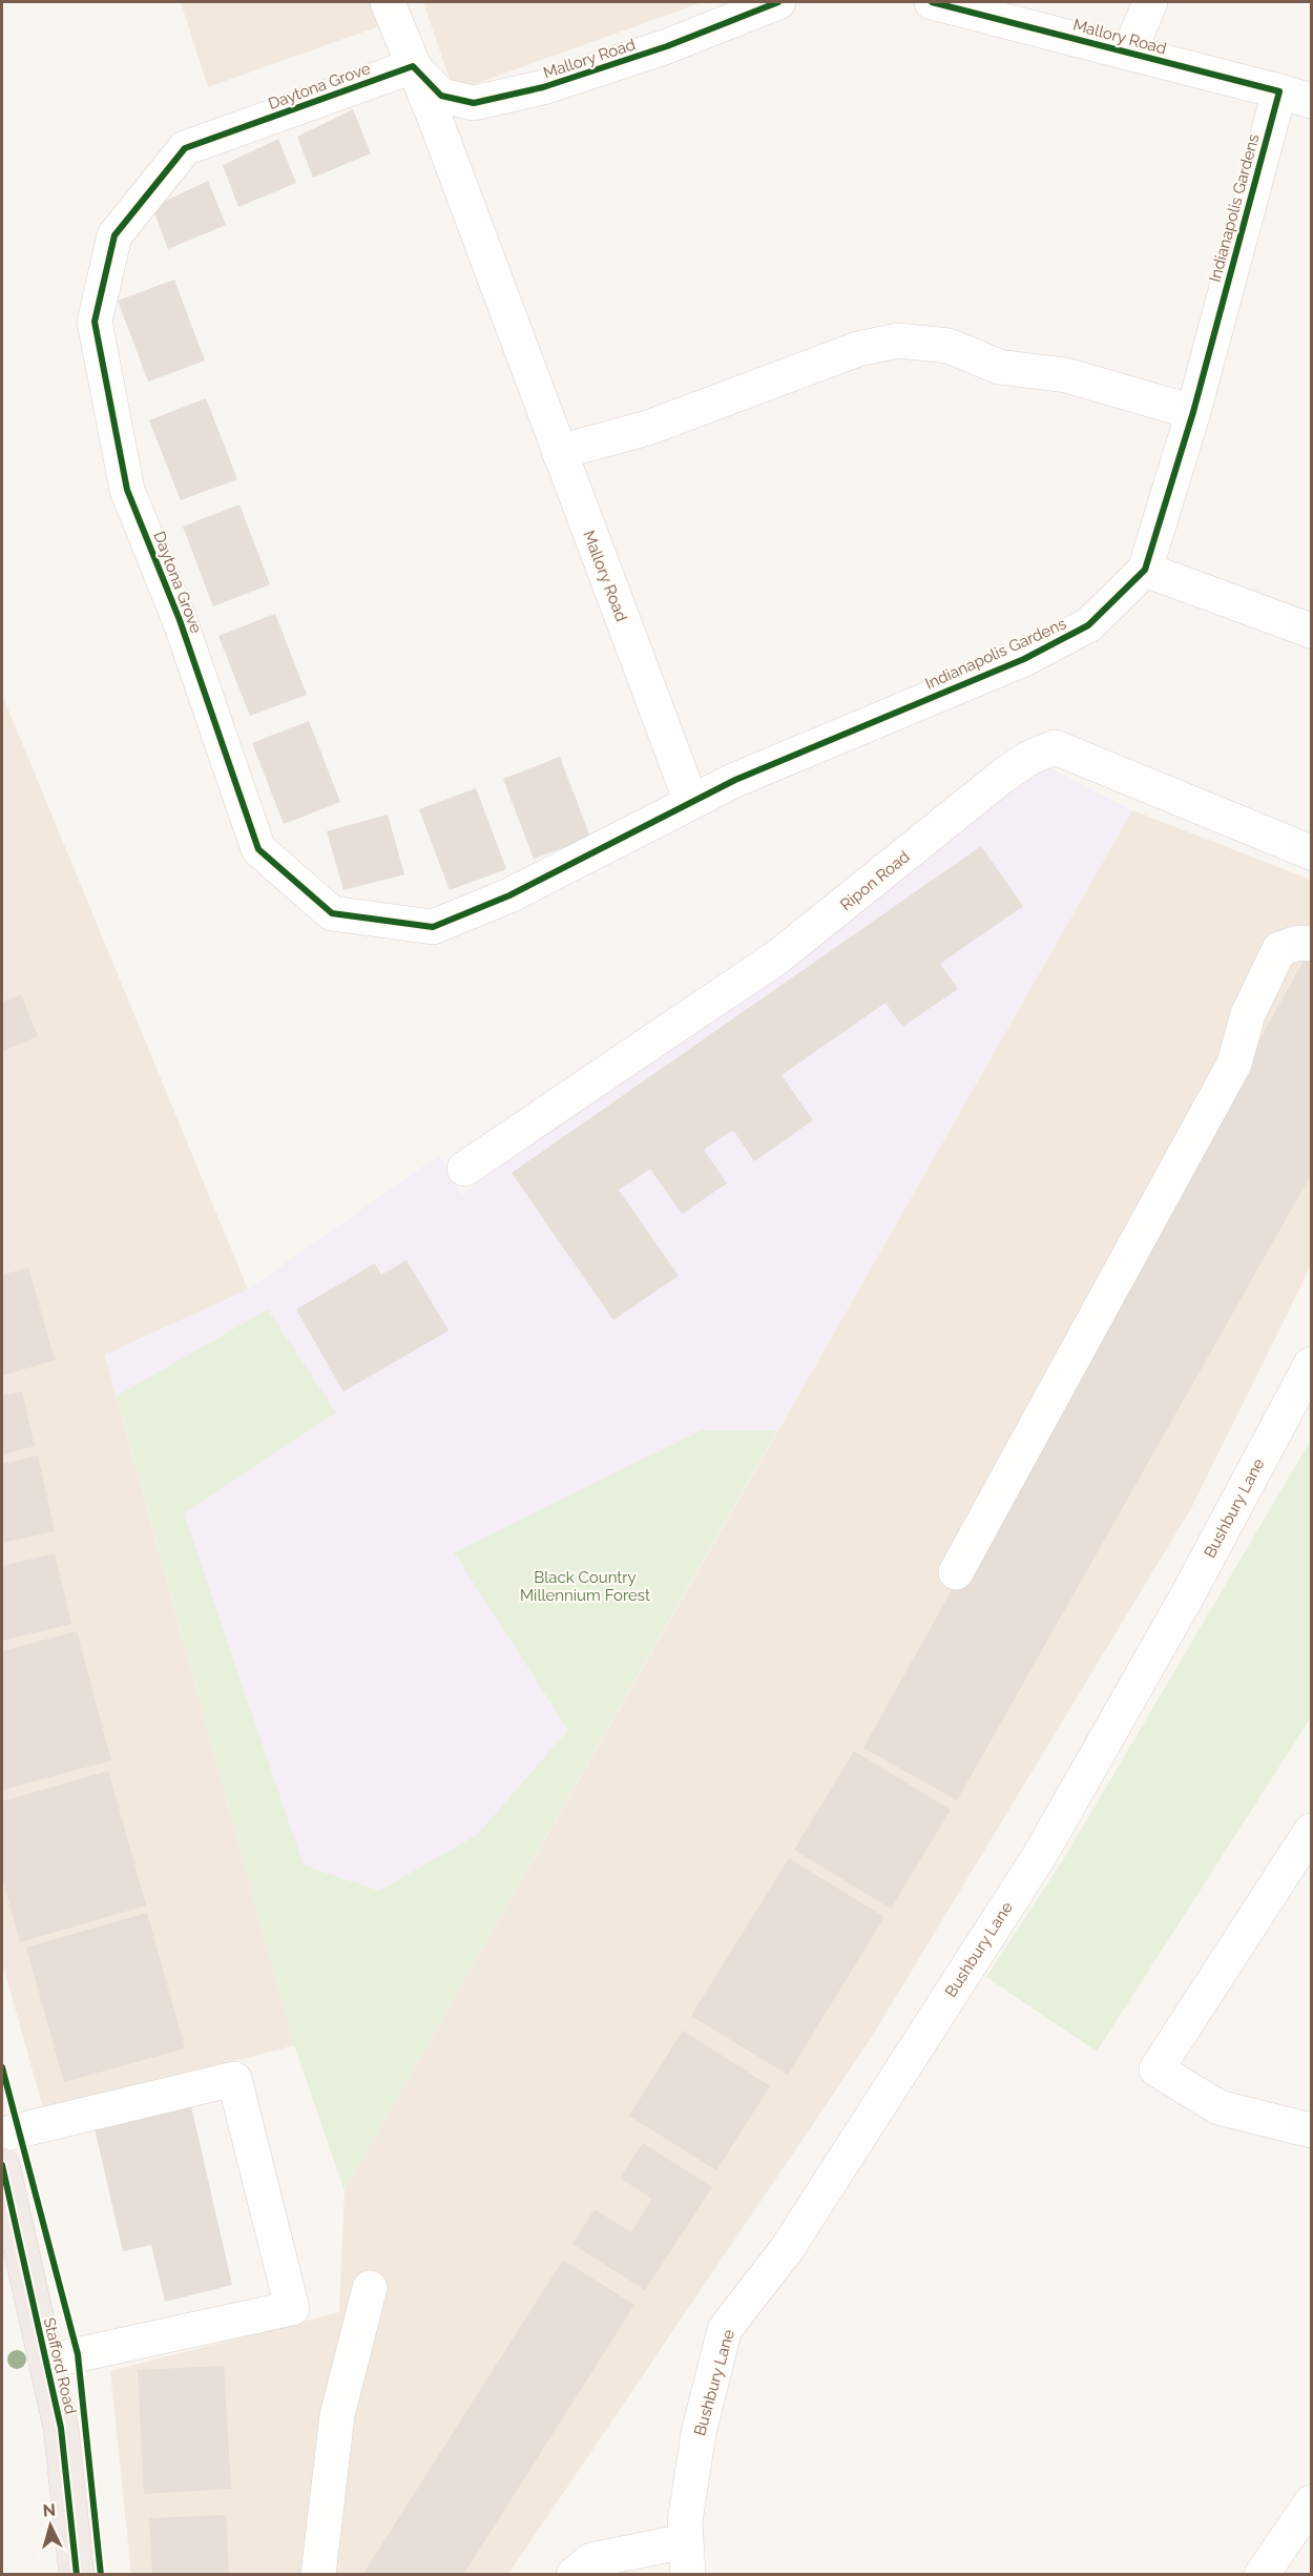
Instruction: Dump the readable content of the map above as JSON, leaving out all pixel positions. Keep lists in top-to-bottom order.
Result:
{
  "streets": {
    "highway": ["Stafford Road"],
    "street": [
      "Mallory Road",
      "Daytona Grove",
      "Indianapolis Gardens",
      "Ripon Road",
      "Bushbury Lane"
    ]
  },
  "crossings": [
    ["Mallory Road", "Daytona Grove"],
    ["Mallory Road", "Indianapolis Gardens"],
    ["Daytona Grove", "Indianapolis Gardens"]
  ],
  "parks": ["Black Country Millennium Forest"],
  "north": "top"
}
